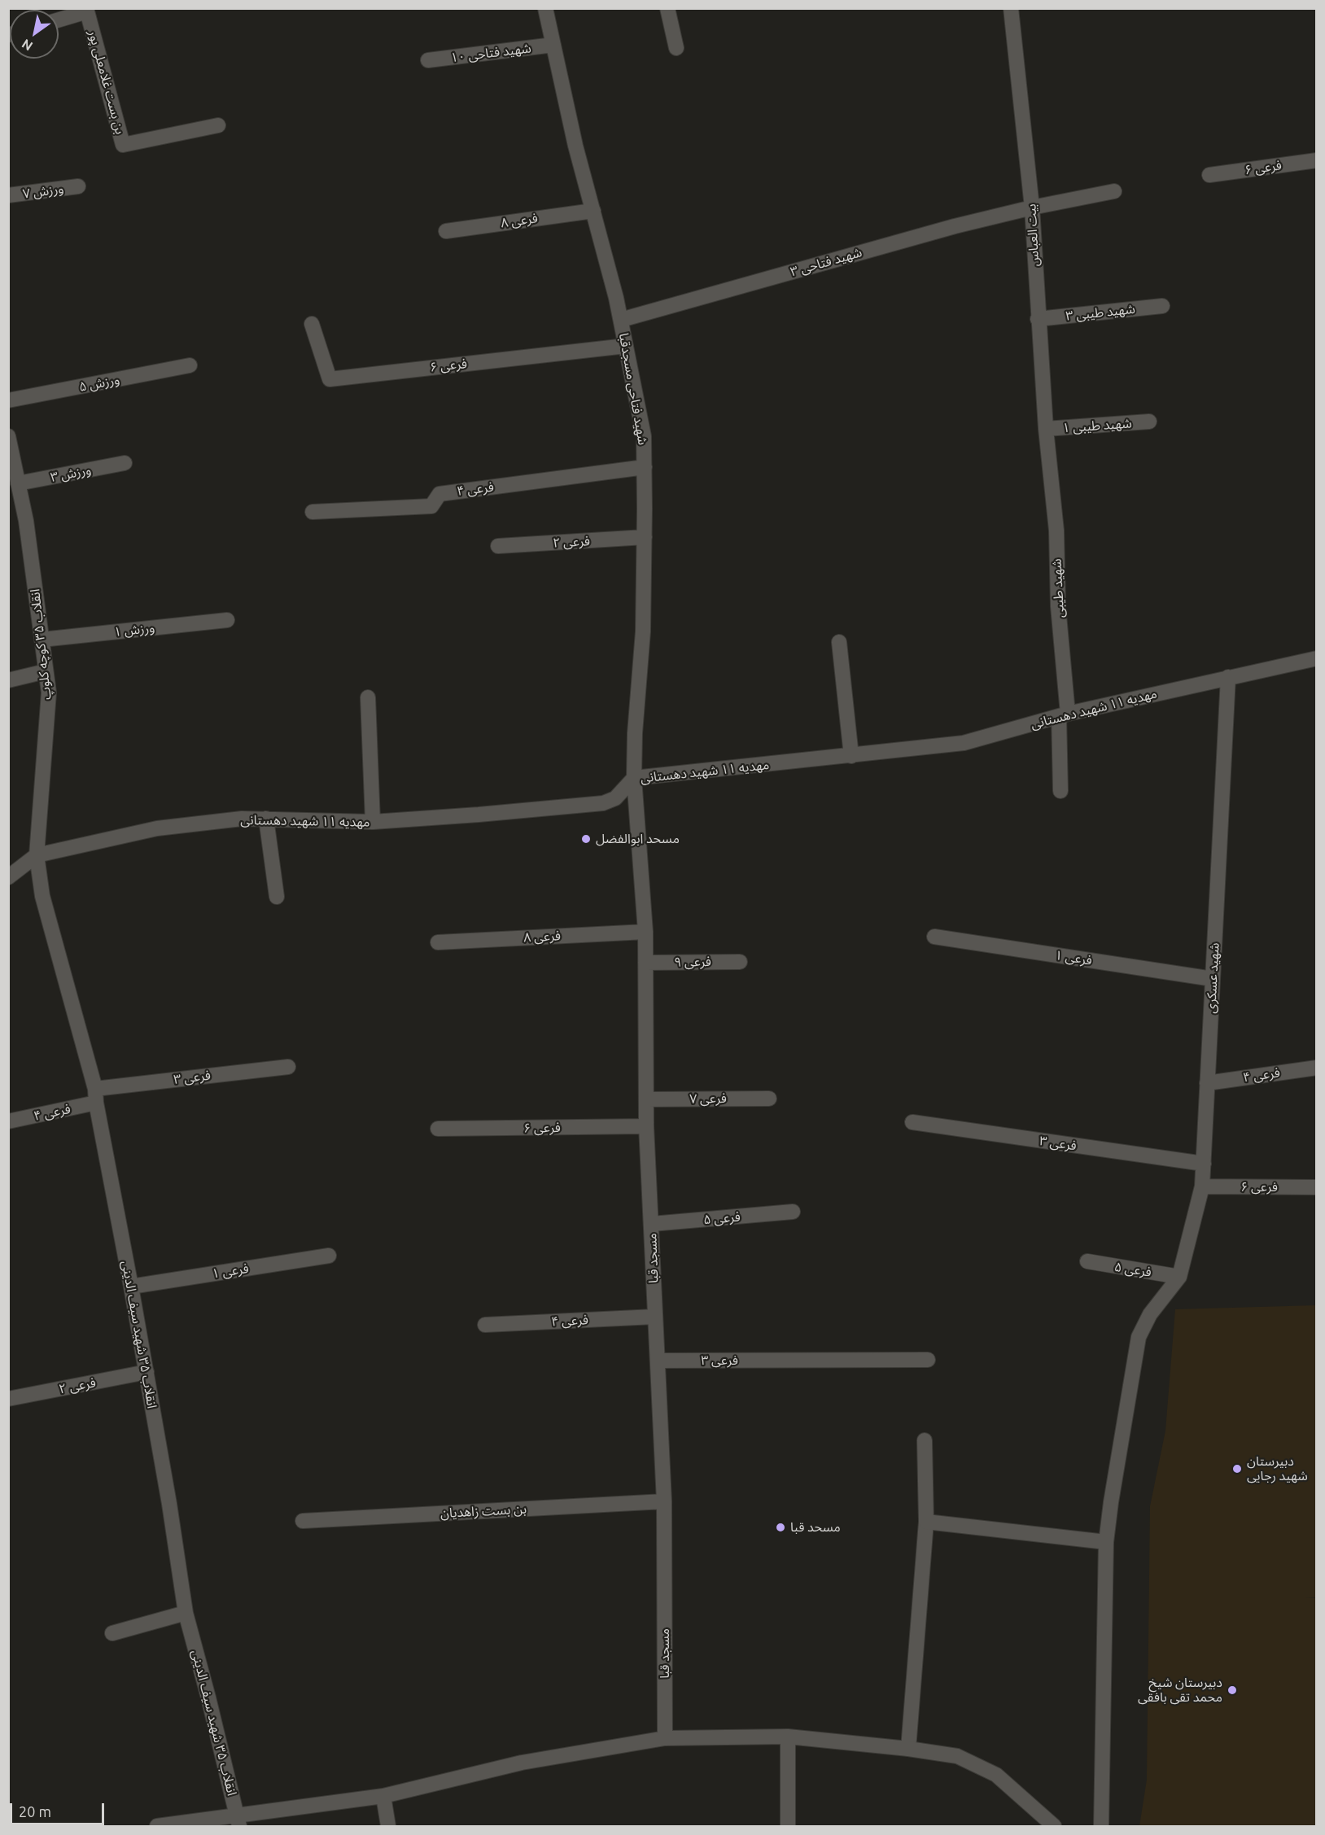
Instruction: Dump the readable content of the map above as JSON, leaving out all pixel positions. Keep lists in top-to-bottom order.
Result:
{
  "streets": {
    "street": [
      "شهید فتاحی ۱۰",
      "بن بست غلامعلی پور",
      "فرعی ۶",
      "ورزش ۷",
      "فرعی ۸",
      "بیت العباس",
      "شهید فتاحی ۳",
      "شهید طیبی ۳",
      "ورزش ۵",
      "شهید فتاحی مسجدقبا",
      "شهید طیبی ۱",
      "ورزش ۳",
      "فرعی ۴",
      "فرعی ۲",
      "شهید طیبی",
      "ورزش ۱",
      "انقلاب ۳۵ کوچه کلوپ",
      "مهدیه ۱۱ شهید دهستانی",
      "فرعی ۱",
      "فرعی ۹",
      "شهید عسکری",
      "فرعی ۳",
      "فرعی ۷",
      "فرعی ۵",
      "مسجد قبا",
      "انقلاب ۳۵ شهید سیف الدینی",
      "بن بست زاهدیان"
    ]
  },
  "crossings": [
    ["شهید فتاحی ۱۰", "شهید فتاحی مسجدقبا"],
    ["فرعی ۶", "شهید فتاحی مسجدقبا"],
    ["فرعی ۶", "شهید عسکری"],
    ["فرعی ۶", "مسجد قبا"],
    ["فرعی ۸", "شهید فتاحی مسجدقبا"],
    ["فرعی ۸", "مسجد قبا"],
    ["بیت العباس", "شهید فتاحی ۳"],
    ["بیت العباس", "شهید طیبی ۳"],
    ["بیت العباس", "شهید طیبی ۱"],
    ["بیت العباس", "شهید طیبی"],
    ["شهید فتاحی ۳", "شهید فتاحی مسجدقبا"],
    ["شهید فتاحی مسجدقبا", "فرعی ۴"],
    ["شهید فتاحی مسجدقبا", "فرعی ۲"],
    ["شهید فتاحی مسجدقبا", "مهدیه ۱۱ شهید دهستانی"],
    ["شهید فتاحی مسجدقبا", "مسجد قبا"],
    ["ورزش ۳", "انقلاب ۳۵ کوچه کلوپ"],
    ["فرعی ۴", "شهید عسکری"],
    ["فرعی ۴", "فرعی ۳"],
    ["فرعی ۴", "مسجد قبا"],
    ["فرعی ۴", "انقلاب ۳۵ شهید سیف الدینی"],
    ["فرعی ۲", "انقلاب ۳۵ شهید سیف الدینی"],
    ["شهید طیبی", "مهدیه ۱۱ شهید دهستانی"],
    ["ورزش ۱", "انقلاب ۳۵ کوچه کلوپ"],
    ["انقلاب ۳۵ کوچه کلوپ", "مهدیه ۱۱ شهید دهستانی"],
    ["انقلاب ۳۵ کوچه کلوپ", "انقلاب ۳۵ شهید سیف الدینی"],
    ["مهدیه ۱۱ شهید دهستانی", "شهید عسکری"],
    ["مهدیه ۱۱ شهید دهستانی", "مسجد قبا"],
    ["مهدیه ۱۱ شهید دهستانی", "انقلاب ۳۵ شهید سیف الدینی"],
    ["فرعی ۱", "شهید عسکری"],
    ["فرعی ۱", "انقلاب ۳۵ شهید سیف الدینی"],
    ["فرعی ۹", "مسجد قبا"],
    ["شهید عسکری", "فرعی ۳"],
    ["شهید عسکری", "فرعی ۵"],
    ["فرعی ۳", "مسجد قبا"],
    ["فرعی ۳", "انقلاب ۳۵ شهید سیف الدینی"],
    ["فرعی ۷", "مسجد قبا"],
    ["فرعی ۵", "مسجد قبا"],
    ["مسجد قبا", "بن بست زاهدیان"]
  ],
  "places": [
    "مسحد ابوالفضل",
    "دبیرستان شهید رجایی",
    "مسحد قبا",
    "دبیرستان شیخ محمد تقی بافقی"
  ],
  "scale_bar": "20 m",
  "north": "bottom left"
}
